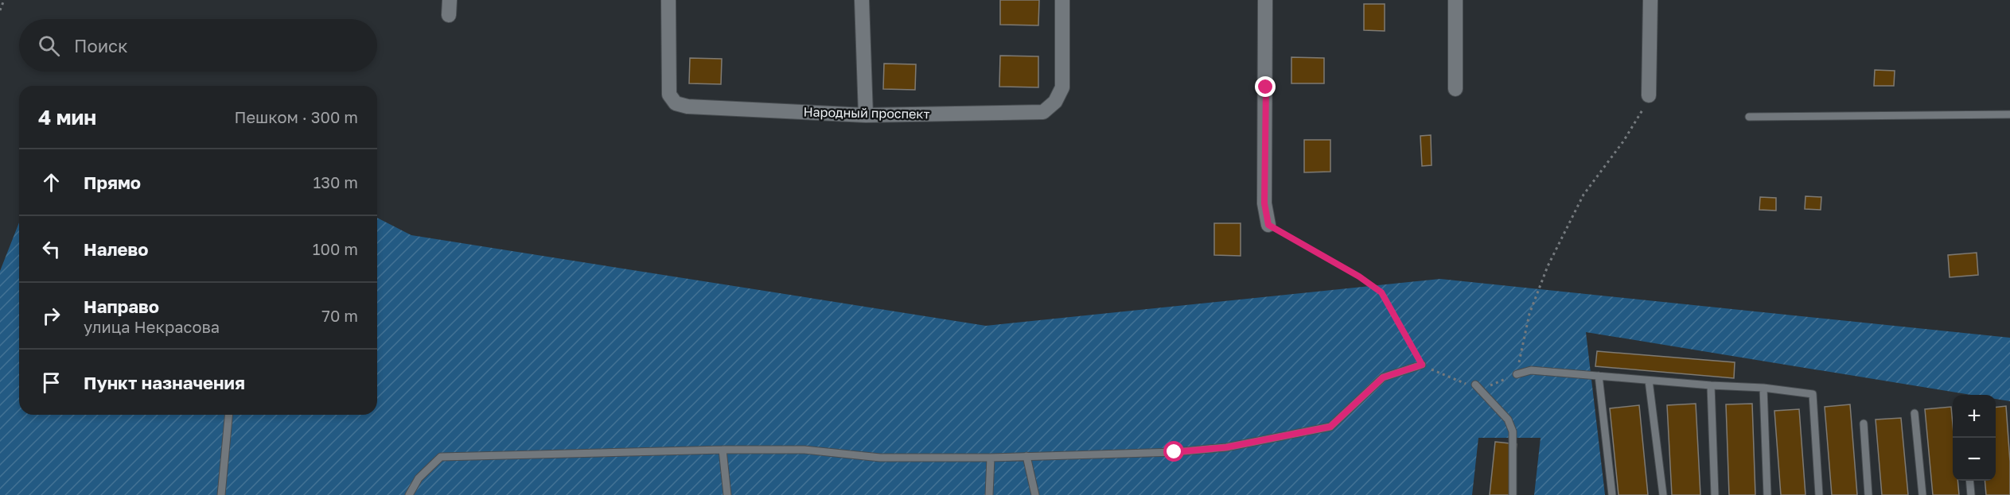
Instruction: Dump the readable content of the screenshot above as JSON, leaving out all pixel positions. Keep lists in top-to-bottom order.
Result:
{
  "streets": {
    "street": ["Народный проспект"]
  },
  "page": {
    "search": "Поиск",
    "heading": ["4 мин", "Пешком · 300 m"],
    "list": [
      ["Прямо", "130 m"],
      ["Налево", "100 m"],
      ["Направо", "улица Некрасова", "70 m"],
      "Пункт назначения"
    ],
    "map_buttons": ["+", "−"]
  }
}
